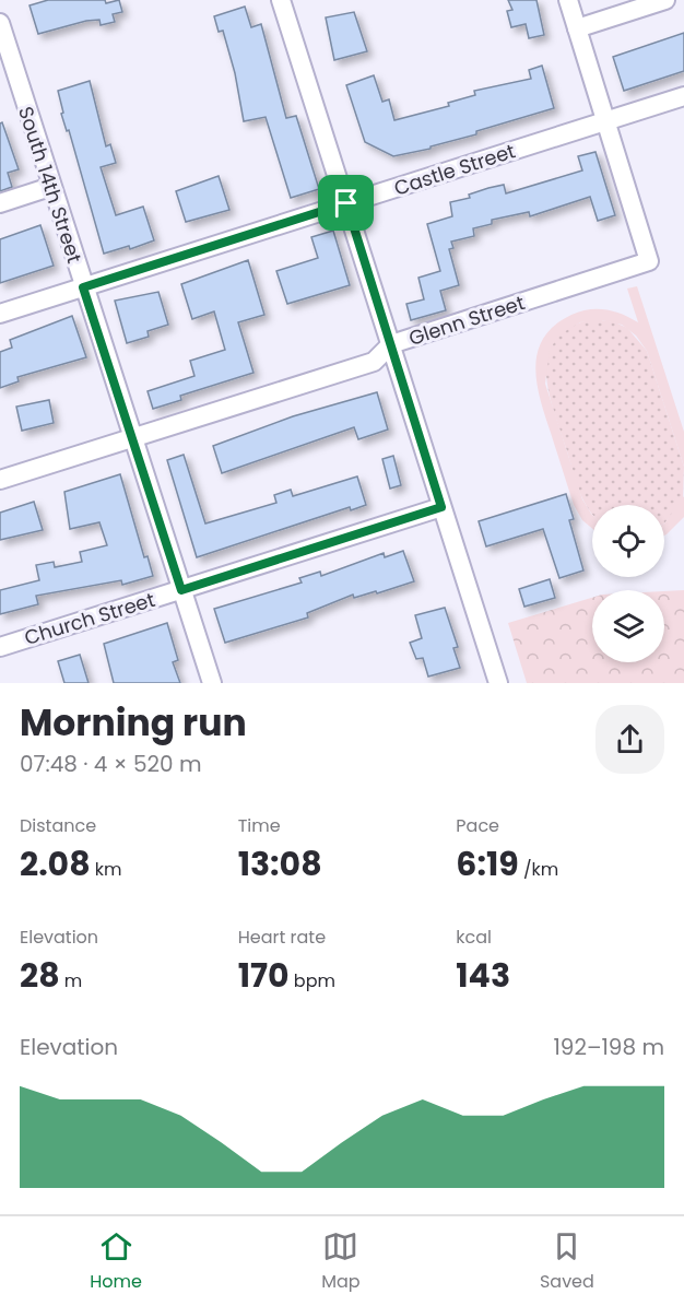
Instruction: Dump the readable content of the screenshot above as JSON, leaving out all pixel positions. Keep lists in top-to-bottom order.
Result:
{
  "streets": {
    "street": [
      "Castle Street",
      "South 14th Street",
      "Glenn Street",
      "Church Street"
    ]
  },
  "crossings": [
    ["Castle Street", "South 14th Street"],
    ["Castle Street", "Glenn Street"],
    ["South 14th Street", "Glenn Street"],
    ["South 14th Street", "Church Street"]
  ],
  "page": {
    "heading": ["Morning run", "07:48 · 4 × 520 m"],
    "stats": [
      ["Distance", "2.08 km"],
      ["Time", "13:08"],
      ["Pace", "6:19 /km"],
      ["Elevation", "28 m"],
      ["Heart rate", "170 bpm"],
      ["kcal", "143"]
    ],
    "chart": ["Elevation", "192–198 m"],
    "tabs": ["Home", "Map", "Saved"]
  }
}
